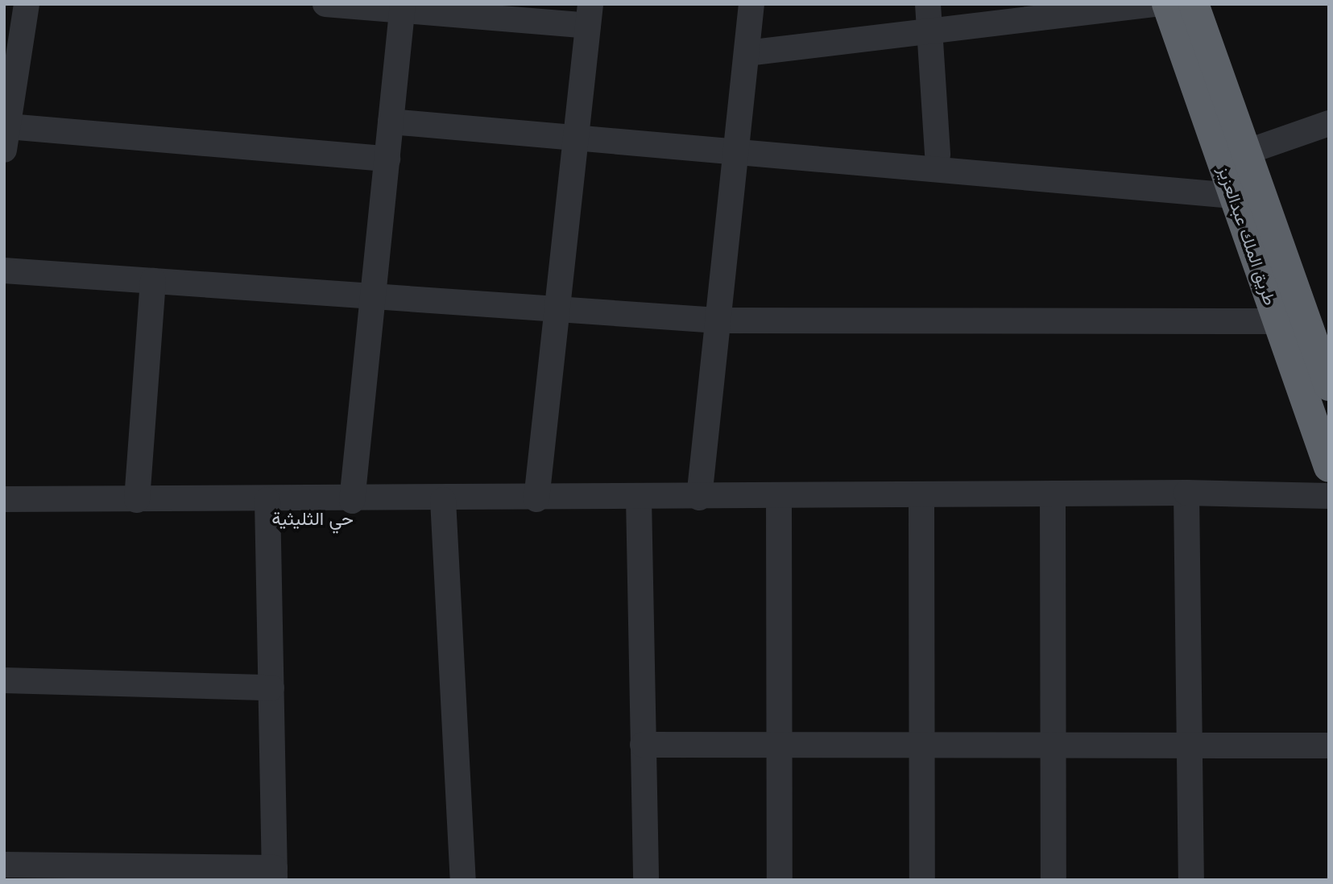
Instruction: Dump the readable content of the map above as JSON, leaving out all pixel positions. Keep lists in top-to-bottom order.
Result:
{
  "streets": {
    "highway": ["طريق الملك عبدالعزيز"]
  },
  "districts": ["حي الثليثية"]
}
